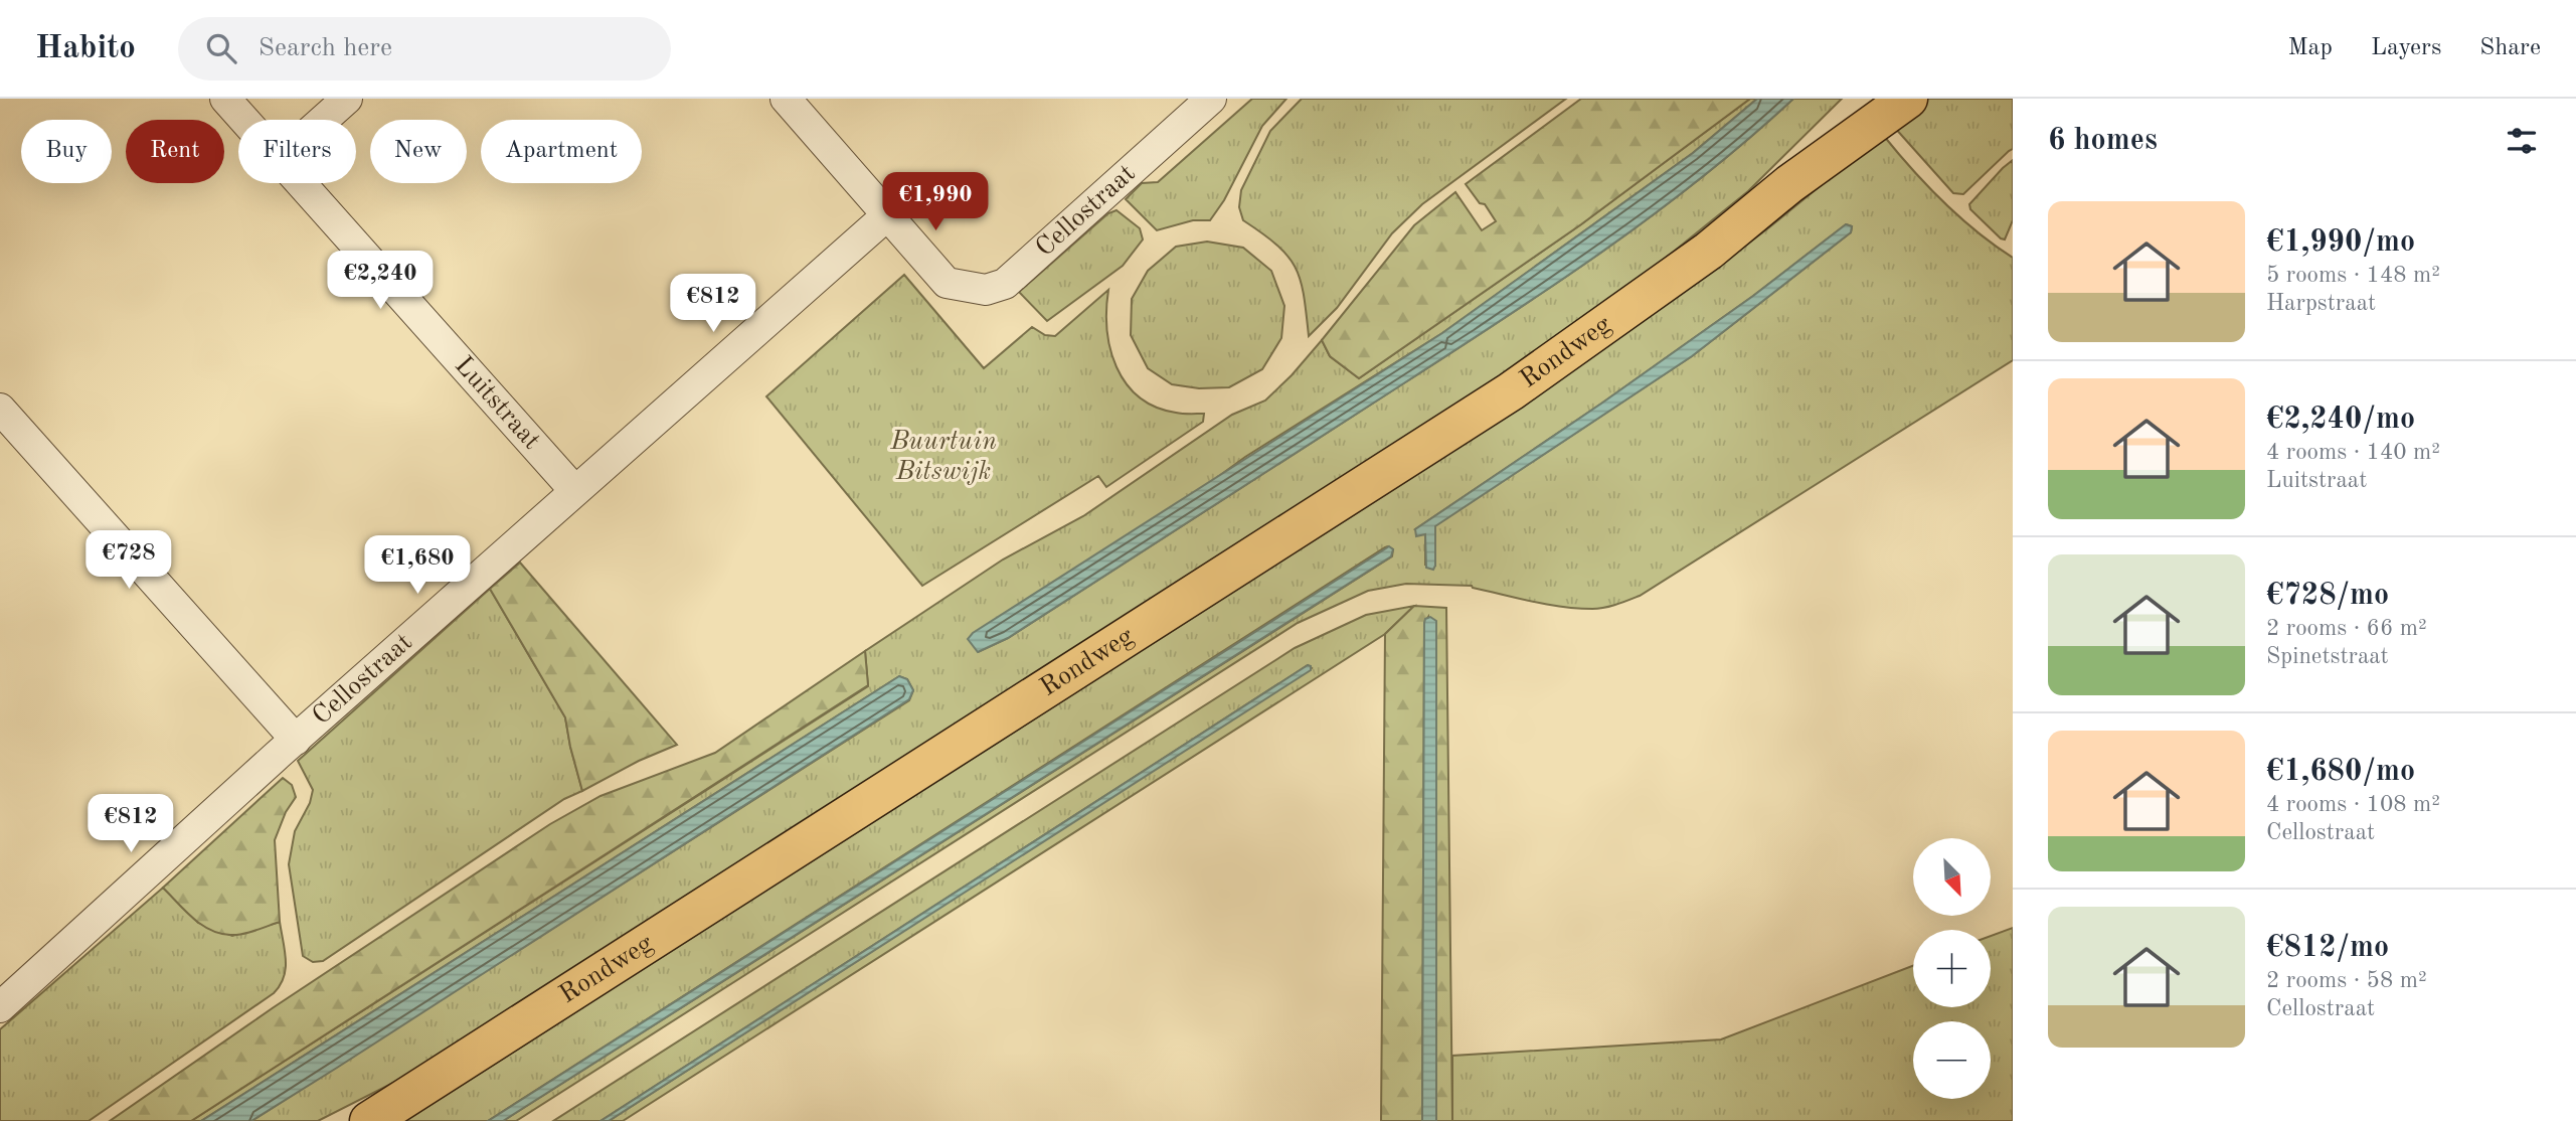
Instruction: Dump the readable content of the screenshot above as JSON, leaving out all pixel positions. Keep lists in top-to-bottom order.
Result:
{
  "streets": {
    "main road": ["Rondweg"],
    "street": ["Cellostraat", "Luitstraat"]
  },
  "crossings": [
    ["Cellostraat", "Luitstraat"]
  ],
  "parks": ["Buurtuin Bitswijk"],
  "north": "bottom right",
  "page": {
    "header": "Habito",
    "search": "Search here",
    "nav": ["Map", "Layers", "Share"],
    "heading": "6 homes",
    "chip": [
      "Buy",
      "Rent",
      "Filters",
      "New",
      "Apartment"
    ],
    "price": [
      "€1,990",
      "€2,240",
      "€812",
      "€728",
      "€1,680",
      "€812"
    ],
    "list": [
      {
        "name": "€1,990/mo",
        "note": "5 rooms · 148 m² · Harpstraat"
      },
      {
        "name": "€2,240/mo",
        "note": "4 rooms · 140 m² · Luitstraat"
      },
      {
        "name": "€728/mo",
        "note": "2 rooms · 66 m² · Spinetstraat"
      },
      {
        "name": "€1,680/mo",
        "note": "4 rooms · 108 m² · Cellostraat"
      },
      {
        "name": "€812/mo",
        "note": "2 rooms · 58 m² · Cellostraat"
      }
    ],
    "map_buttons": ["+", "−"]
  }
}
